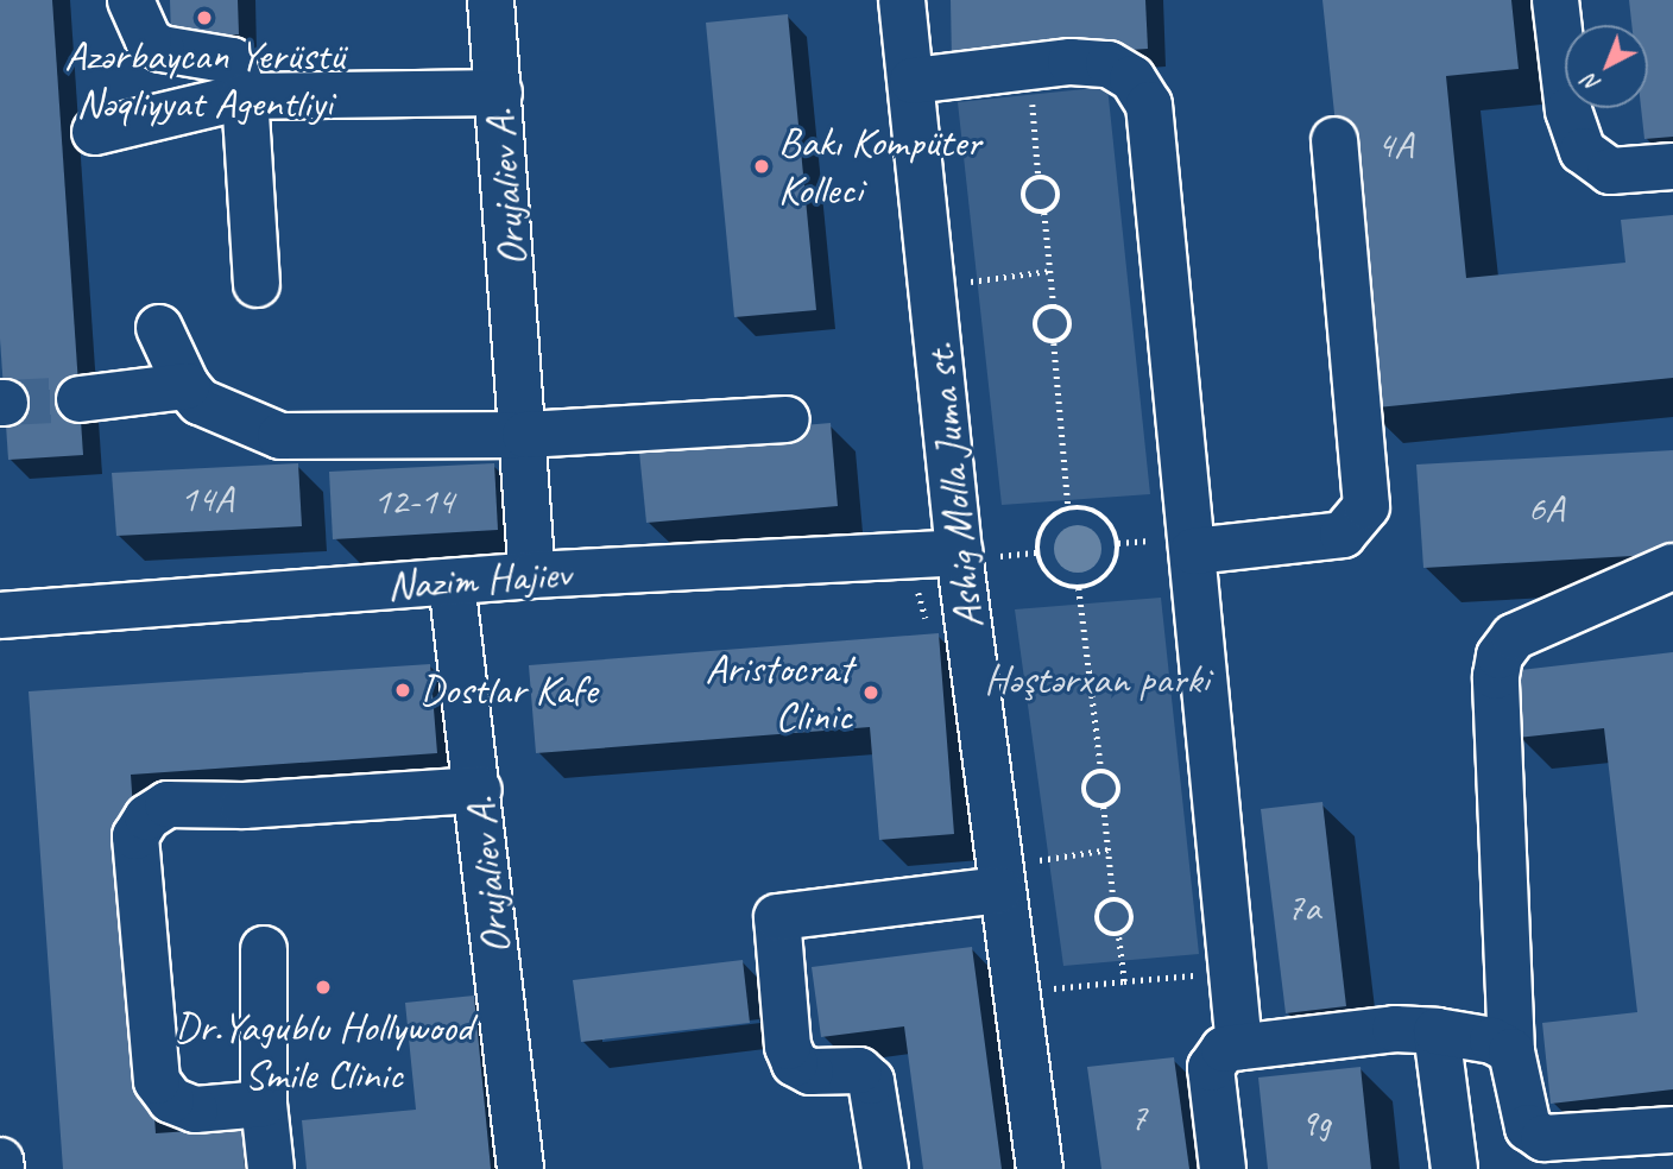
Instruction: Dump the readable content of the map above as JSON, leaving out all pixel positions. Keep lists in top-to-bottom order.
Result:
{
  "streets": {
    "street": ["Orujaliev A.", "Ashig Molla Juma st.", "Nazim Hajiev"]
  },
  "crossings": [
    ["Orujaliev A.", "Nazim Hajiev"],
    ["Ashig Molla Juma st.", "Nazim Hajiev"]
  ],
  "parks": ["Həştərxan parki"],
  "places": [
    "Azərbaycan Yerüstü Nəqliyyat Agentliyi",
    "Bakı Kompüter Kolleci",
    "Dostlar Kafe",
    "Aristocrat Clinic",
    "Dr.Yagublu Hollywood Smile Clinic"
  ],
  "house_numbers": [
    "4A",
    "14A",
    "12-14",
    "6A",
    "7a",
    "7",
    "9g"
  ],
  "north": "bottom left"
}
